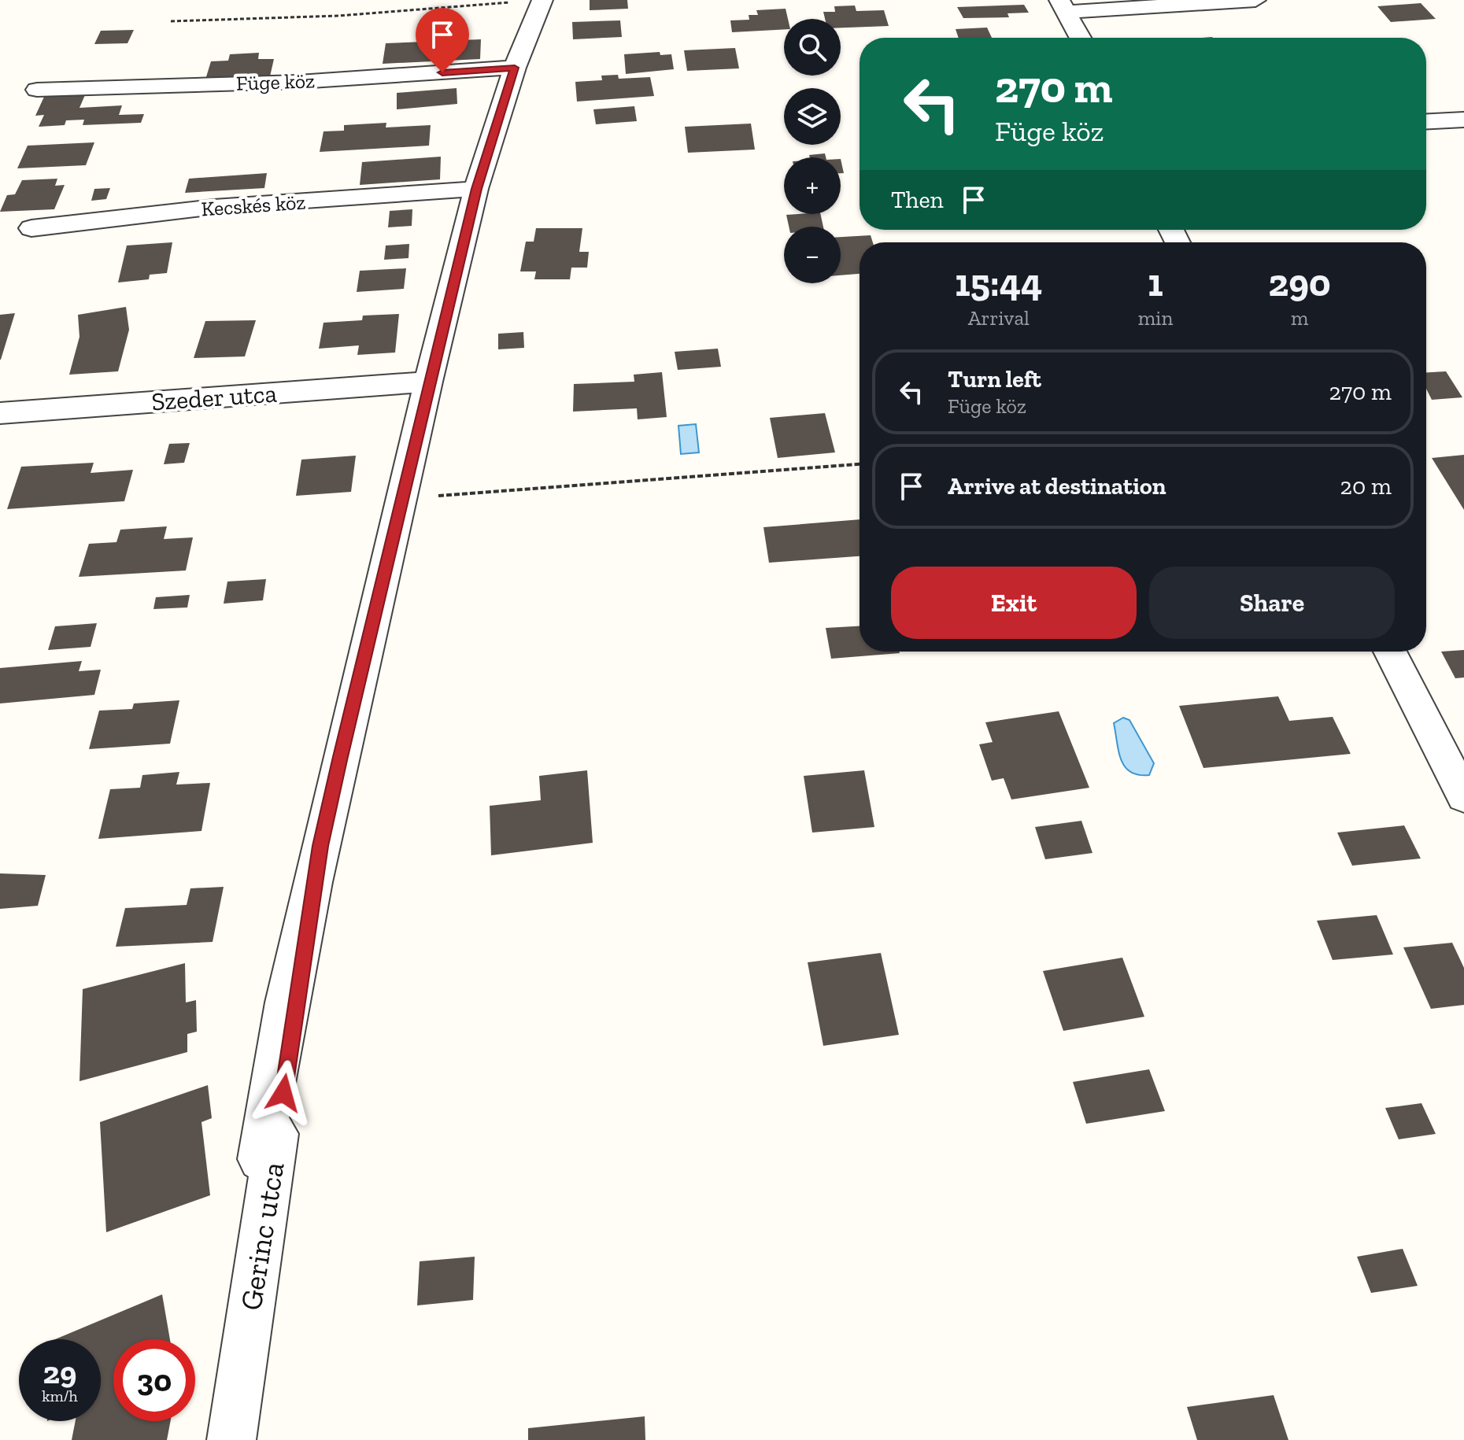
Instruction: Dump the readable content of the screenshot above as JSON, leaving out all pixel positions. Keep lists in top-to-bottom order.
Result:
{
  "streets": {
    "street": [
      "Füge köz",
      "Kecskés köz",
      "Szeder utca",
      "Gerinc utca"
    ]
  },
  "crossings": [
    ["Füge köz", "Gerinc utca"],
    ["Kecskés köz", "Gerinc utca"],
    ["Szeder utca", "Gerinc utca"]
  ],
  "page": {
    "map_buttons": ["+", "−"],
    "turn": ["270 m", "Füge köz"],
    "then": "Then",
    "eta": [
      "15:44",
      "Arrival",
      "1",
      "min",
      "290",
      "m"
    ],
    "list": [
      {
        "name": "Turn left",
        "note": "Füge köz",
        "value": "270 m"
      },
      {
        "name": "Arrive at destination",
        "value": "20 m"
      }
    ],
    "buttons": ["Exit", "Share"],
    "speed": "29 km/h",
    "limit": "30"
  }
}
